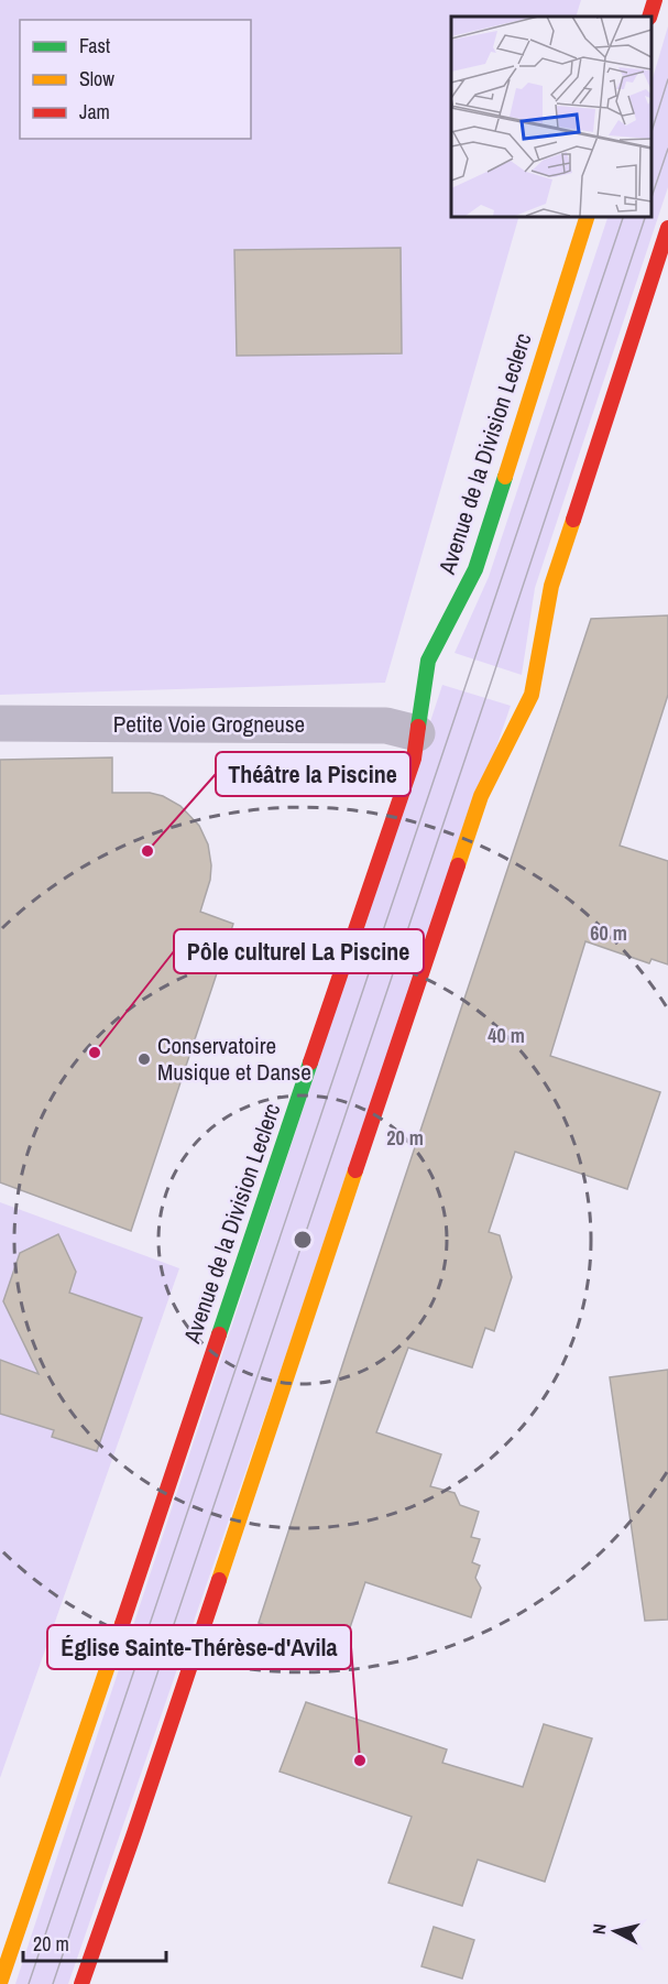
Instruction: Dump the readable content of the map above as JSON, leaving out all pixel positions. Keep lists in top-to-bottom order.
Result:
{
  "streets": {
    "main road": ["Avenue de la Division Leclerc"],
    "street": ["Petite Voie Grogneuse"]
  },
  "crossings": [
    ["Avenue de la Division Leclerc", "Petite Voie Grogneuse"]
  ],
  "places": [
    "Théâtre la Piscine",
    "Pôle culturel La Piscine",
    "Conservatoire Musique et Danse",
    "Église Sainte-Thérèse-d'Avila"
  ],
  "legend": ["Fast", "Slow", "Jam"],
  "scale_bar": "20 m",
  "north": "left",
  "rings": ["60 m", "40 m", "20 m"]
}
